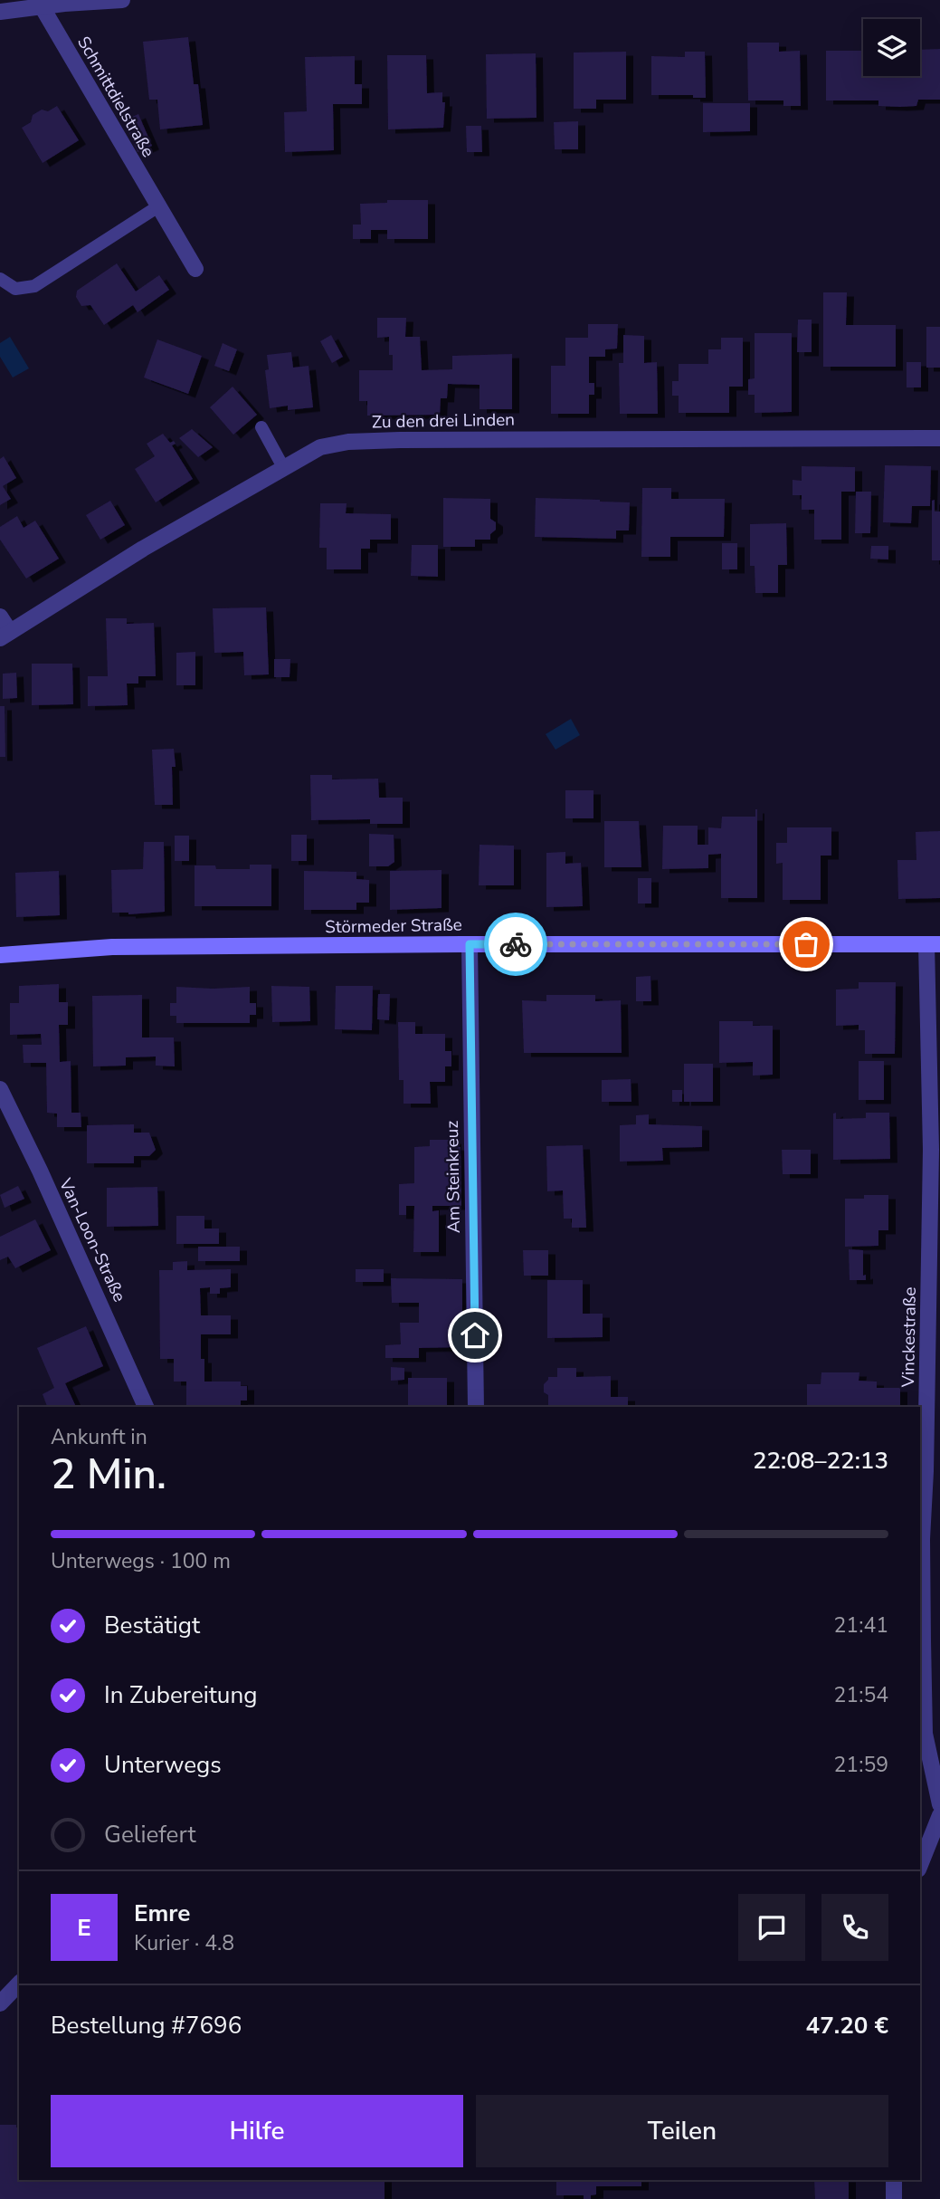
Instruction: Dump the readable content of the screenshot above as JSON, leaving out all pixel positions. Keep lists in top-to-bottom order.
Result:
{
  "streets": {
    "main road": ["Störmeder Straße"],
    "street": [
      "Schmittdielstraße",
      "Zu den drei Linden",
      "Am Steinkreuz",
      "Van-Loon-Straße",
      "Vinckestraße"
    ]
  },
  "crossings": [
    ["Störmeder Straße", "Am Steinkreuz"],
    ["Störmeder Straße", "Vinckestraße"]
  ],
  "page": {
    "heading": ["2 Min.", "Ankunft in", "22:08–22:13"],
    "panel": [
      "Emre",
      "Kurier · 4.8",
      "Bestellung #7696",
      "47.20 €"
    ],
    "bar": "Unterwegs · 100 m",
    "list": [
      ["Bestätigt", "21:41"],
      ["In Zubereitung", "21:54"],
      ["Unterwegs", "21:59"],
      "Geliefert"
    ],
    "round": "E",
    "buttons": ["Hilfe", "Teilen"]
  }
}
